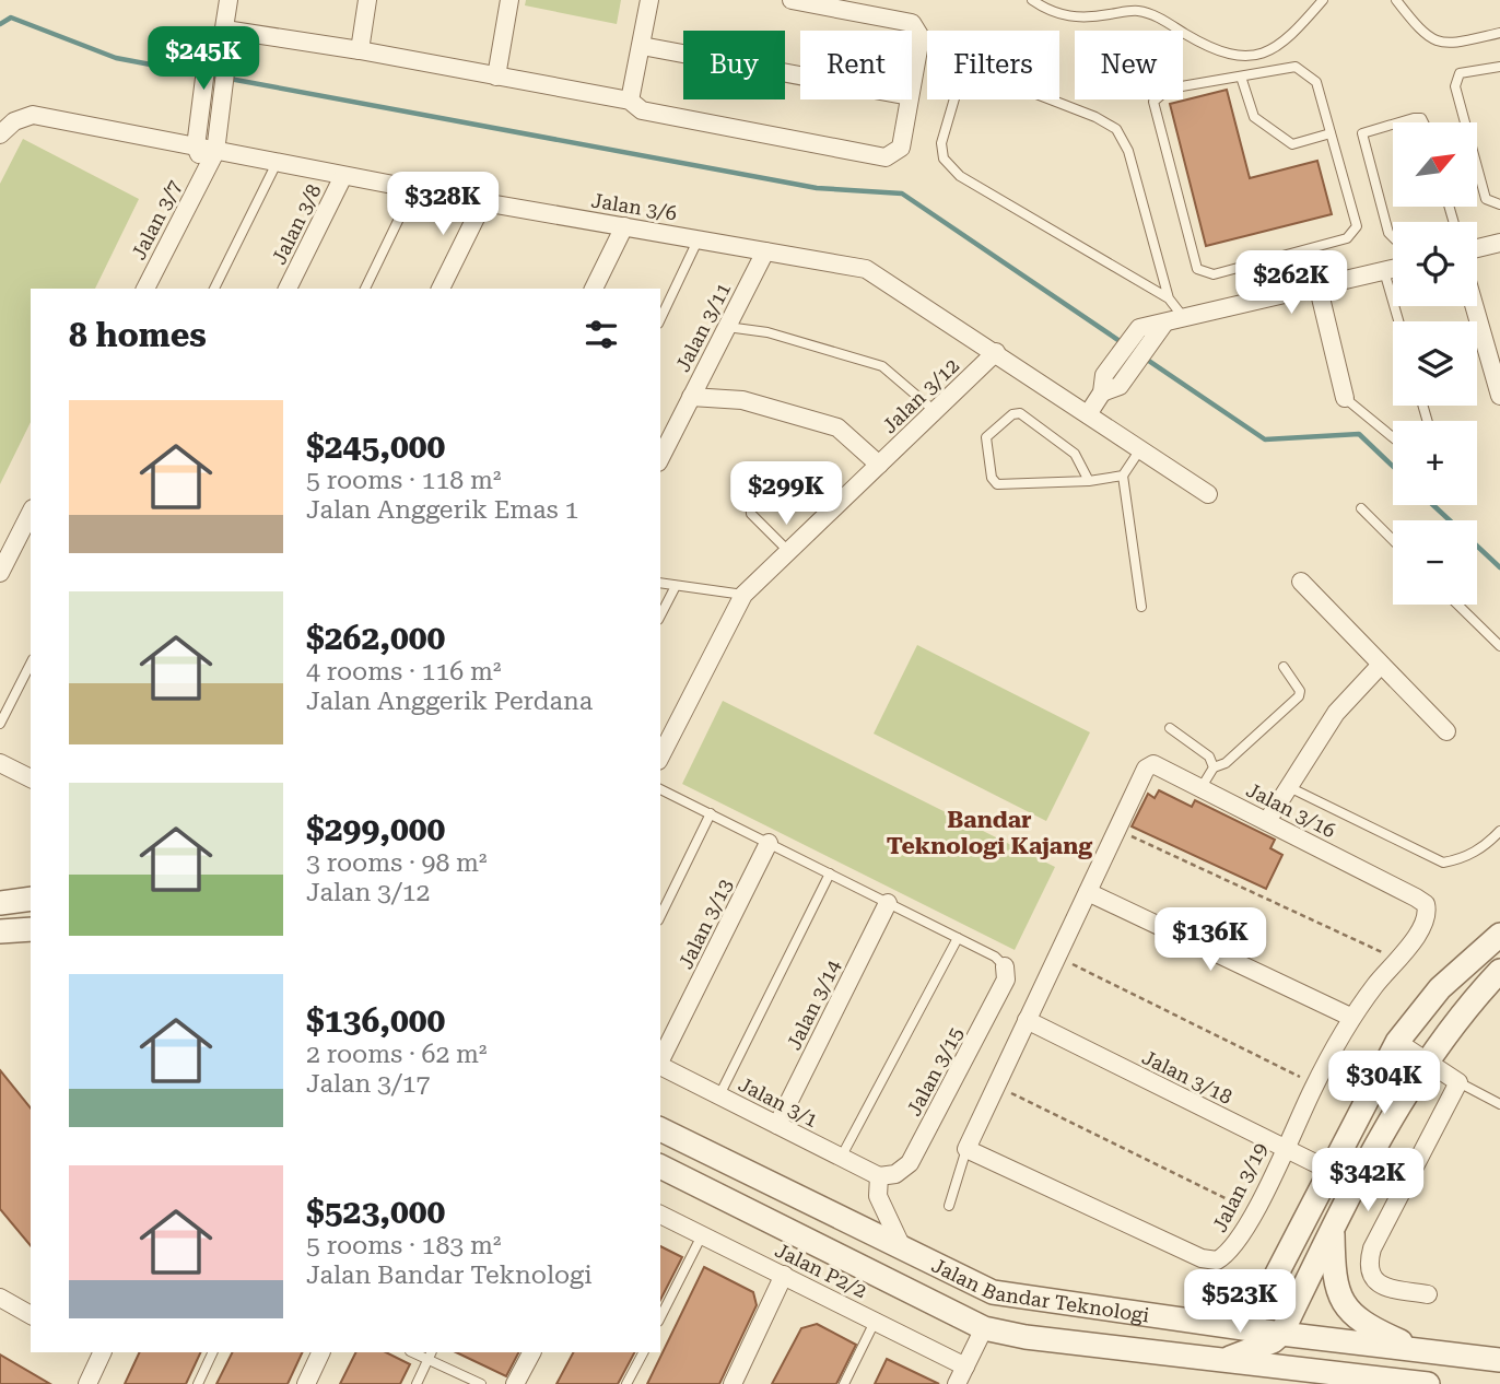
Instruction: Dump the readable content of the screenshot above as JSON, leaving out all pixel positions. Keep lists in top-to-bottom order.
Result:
{
  "streets": {
    "street": [
      "Jalan 3/6",
      "Jalan 3/7",
      "Jalan 3/8",
      "Jalan 3/11",
      "Jalan 3/12",
      "Jalan 3/16",
      "Jalan 3/13",
      "Jalan 3/14",
      "Jalan 3/15",
      "Jalan 3/18",
      "Jalan 3/1",
      "Jalan 3/19",
      "Jalan P2/2",
      "Jalan Bandar Teknologi"
    ]
  },
  "crossings": [
    ["Jalan 3/6", "Jalan 3/7"],
    ["Jalan 3/6", "Jalan 3/8"],
    ["Jalan 3/6", "Jalan 3/11"],
    ["Jalan 3/6", "Jalan 3/12"],
    ["Jalan 3/16", "Jalan 3/19"],
    ["Jalan 3/14", "Jalan 3/1"],
    ["Jalan 3/15", "Jalan 3/1"],
    ["Jalan 3/18", "Jalan 3/19"]
  ],
  "districts": ["Bandar Teknologi Kajang"],
  "north": "top right",
  "page": {
    "price": [
      "$245K",
      "$328K",
      "$262K",
      "$299K",
      "$136K",
      "$304K",
      "$342K",
      "$523K"
    ],
    "chip": [
      "Buy",
      "Rent",
      "Filters",
      "New"
    ],
    "map_buttons": ["+", "−"],
    "heading": "8 homes",
    "list": [
      {
        "name": "$245,000",
        "note": "5 rooms · 118 m² · Jalan Anggerik Emas 1"
      },
      {
        "name": "$262,000",
        "note": "4 rooms · 116 m² · Jalan Anggerik Perdana"
      },
      {
        "name": "$299,000",
        "note": "3 rooms · 98 m² · Jalan 3/12"
      },
      {
        "name": "$136,000",
        "note": "2 rooms · 62 m² · Jalan 3/17"
      },
      {
        "name": "$523,000",
        "note": "5 rooms · 183 m² · Jalan Bandar Teknologi"
      }
    ]
  }
}
